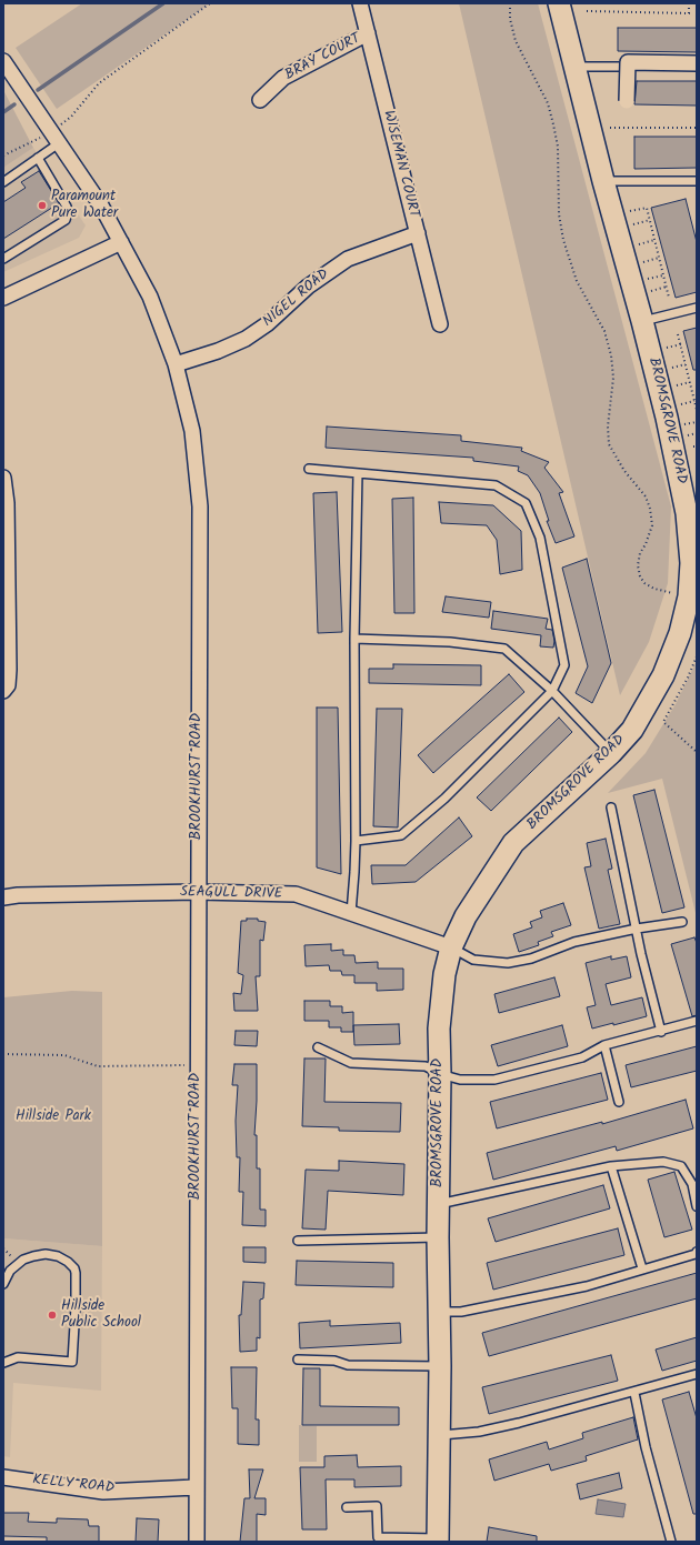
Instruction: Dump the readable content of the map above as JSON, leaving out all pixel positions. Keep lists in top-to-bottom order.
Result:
{
  "streets": {
    "street": [
      "BRAY COURT",
      "WISEMAN COURT",
      "NIGEL ROAD",
      "BROMSGROVE ROAD",
      "BROOKHURST ROAD",
      "SEAGULL DRIVE",
      "KELLY ROAD"
    ]
  },
  "crossings": [
    ["BRAY COURT", "WISEMAN COURT"],
    ["WISEMAN COURT", "NIGEL ROAD"],
    ["NIGEL ROAD", "BROOKHURST ROAD"],
    ["BROMSGROVE ROAD", "SEAGULL DRIVE"],
    ["BROOKHURST ROAD", "SEAGULL DRIVE"],
    ["BROOKHURST ROAD", "KELLY ROAD"]
  ],
  "parks": ["Hillside Park"],
  "places": ["Paramount Pure Water", "Hillside Public School"]
}
